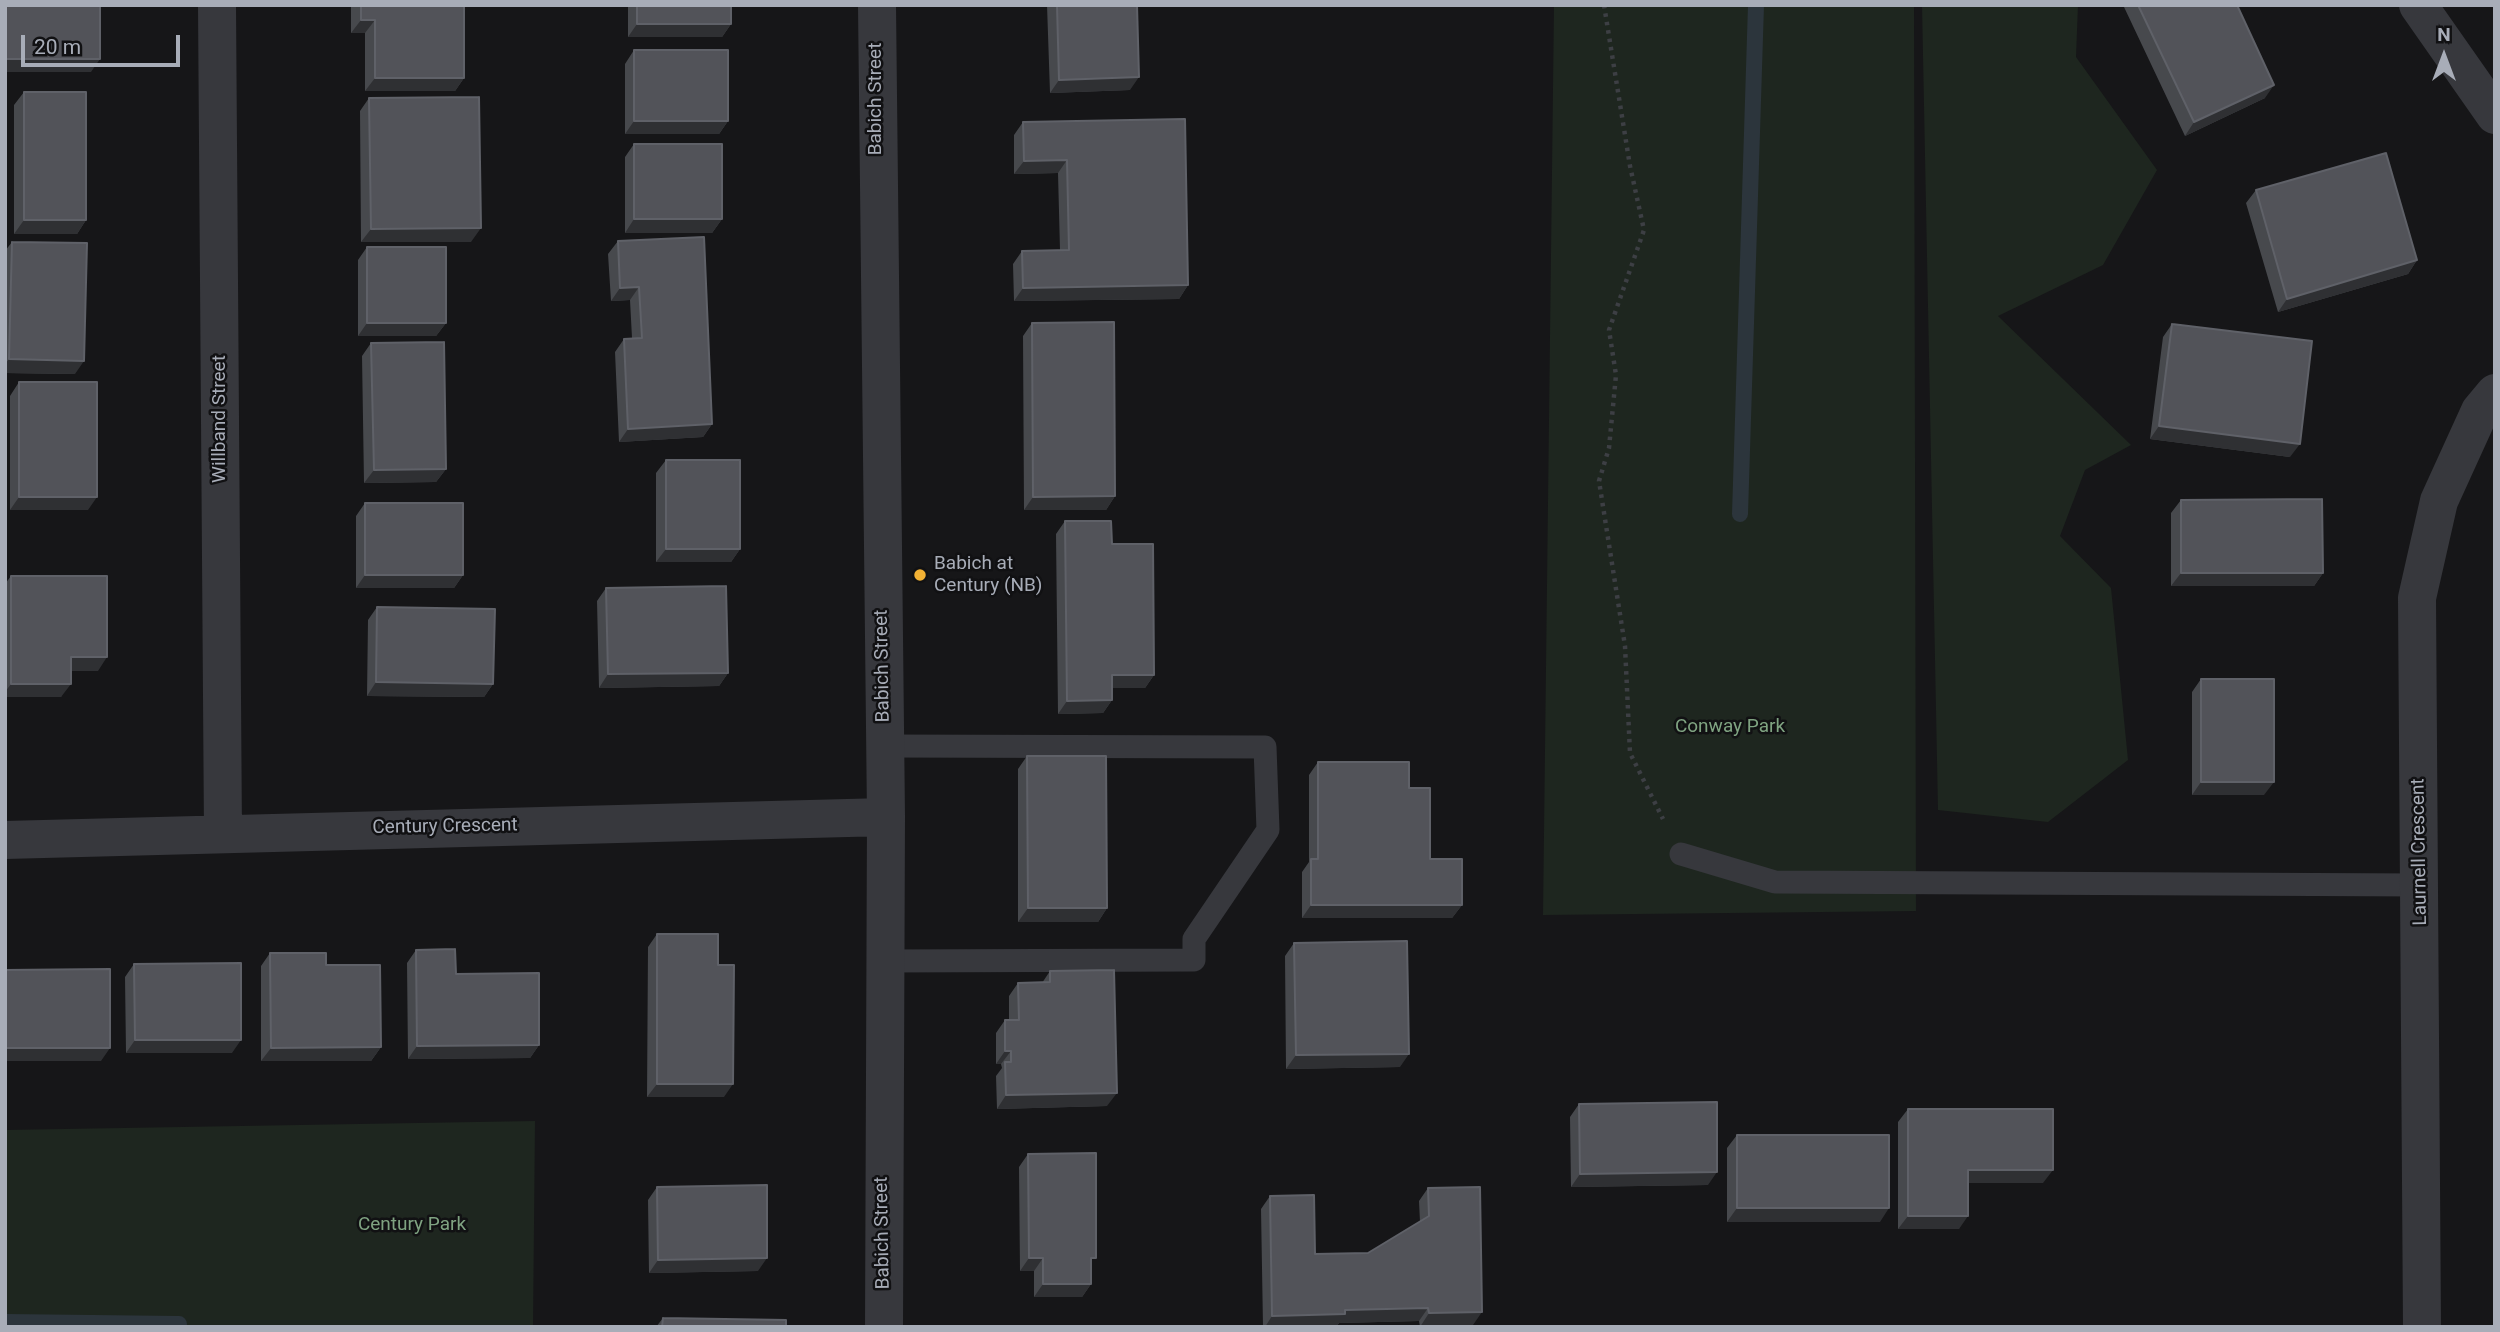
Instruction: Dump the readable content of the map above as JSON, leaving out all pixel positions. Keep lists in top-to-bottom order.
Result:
{
  "streets": {
    "street": [
      "Babich Street",
      "Willband Street",
      "Century Crescent",
      "Laurnell Crescent"
    ]
  },
  "crossings": [
    ["Babich Street", "Century Crescent"],
    ["Willband Street", "Century Crescent"]
  ],
  "parks": ["Conway Park", "Century Park"],
  "places": ["Babich at Century (NB)"],
  "scale_bar": "20 m",
  "north": "top"
}
